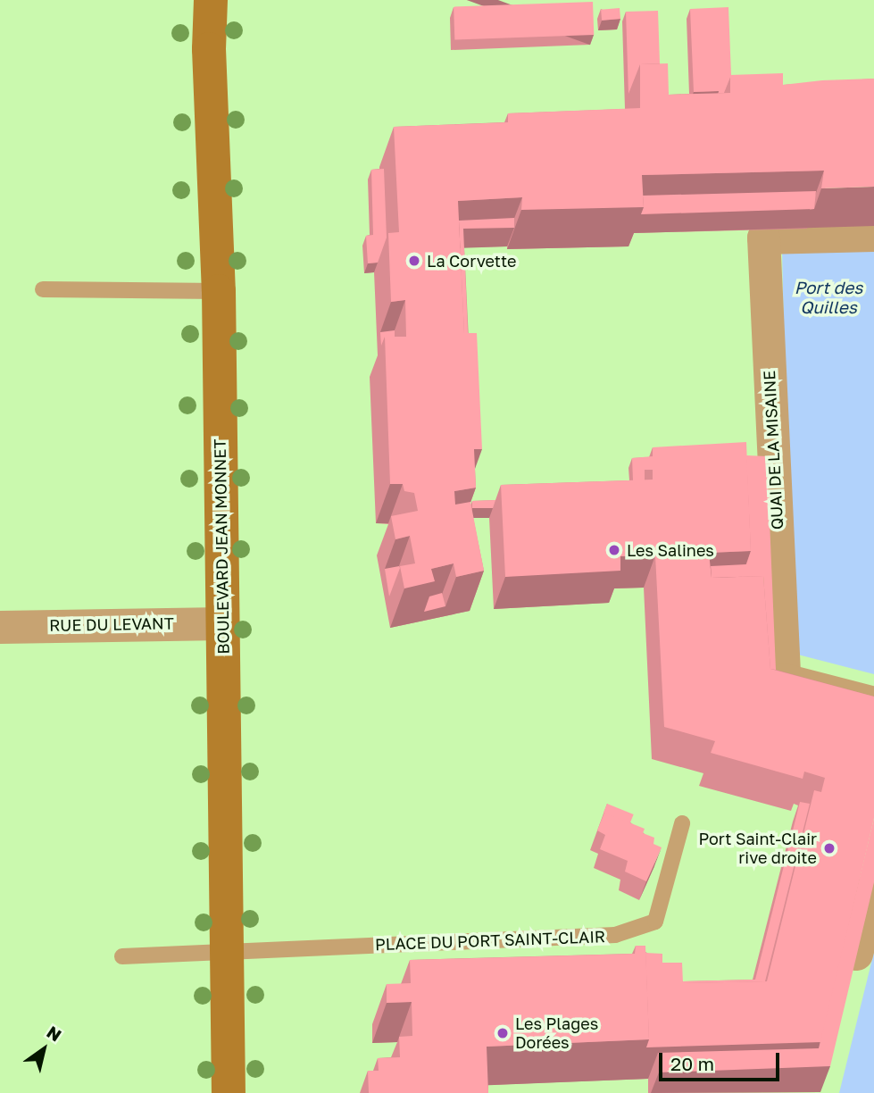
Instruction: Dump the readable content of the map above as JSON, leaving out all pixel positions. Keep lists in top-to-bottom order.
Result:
{
  "streets": {
    "street": ["QUAI DE LA MISAINE", "BOULEVARD JEAN MONNET", "RUE DU LEVANT"],
    "lane": ["PLACE DU PORT SAINT-CLAIR"]
  },
  "crossings": [
    ["BOULEVARD JEAN MONNET", "RUE DU LEVANT"],
    ["BOULEVARD JEAN MONNET", "PLACE DU PORT SAINT-CLAIR"]
  ],
  "water": ["Port des Quilles"],
  "places": [
    "La Corvette",
    "Les Salines",
    "Port Saint-Clair rive droite",
    "Les Plages Dorées"
  ],
  "scale_bar": "20 m",
  "north": "top right"
}
